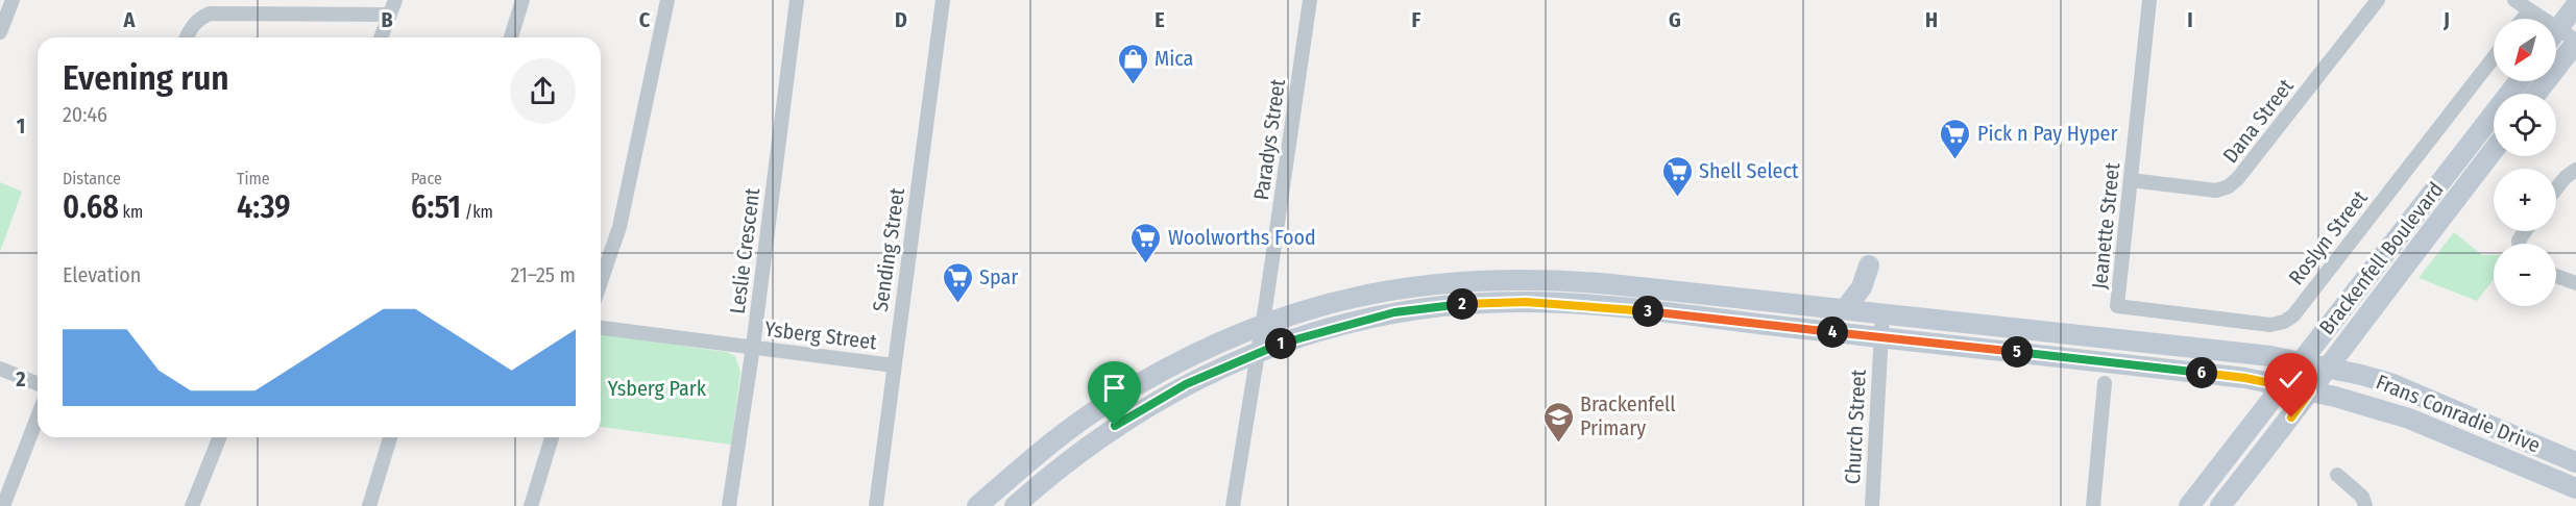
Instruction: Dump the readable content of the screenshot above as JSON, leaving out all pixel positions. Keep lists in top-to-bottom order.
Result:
{
  "streets": {
    "street": [
      "Dana Street",
      "Paradys Street",
      "Jeanette Street",
      "Roslyn Street",
      "Sending Street",
      "Leslie Crescent",
      "Brackenfell Boulevard",
      "Ysberg Street",
      "Frans Conradie Drive",
      "Church Street"
    ]
  },
  "crossings": [
    ["Dana Street", "Jeanette Street"],
    ["Paradys Street", "Frans Conradie Drive"],
    ["Jeanette Street", "Roslyn Street"],
    ["Sending Street", "Ysberg Street"],
    ["Leslie Crescent", "Ysberg Street"],
    ["Brackenfell Boulevard", "Frans Conradie Drive"],
    ["Frans Conradie Drive", "Church Street"]
  ],
  "parks": ["Ysberg Park"],
  "places": {
    "shop": ["Mica"],
    "supermarket": [
      "Pick n Pay Hyper",
      "Shell Select",
      "Woolworths Food",
      "Spar"
    ],
    "school or university": ["Brackenfell Primary"]
  },
  "north": "bottom left",
  "page": {
    "map_buttons": ["+", "−"],
    "heading": ["Evening run", "20:46"],
    "stats": [
      ["Distance", "0.68 km"],
      ["Time", "4:39"],
      ["Pace", "6:51 /km"]
    ],
    "chart": ["Elevation", "21–25 m"],
    "pins": [
      "2",
      "3",
      "4",
      "1",
      "5",
      "6"
    ]
  },
  "grid": {
    "columns": [
      "A",
      "B",
      "C",
      "D",
      "E",
      "F",
      "G",
      "H",
      "I",
      "J"
    ],
    "rows": ["1", "2"]
  }
}
